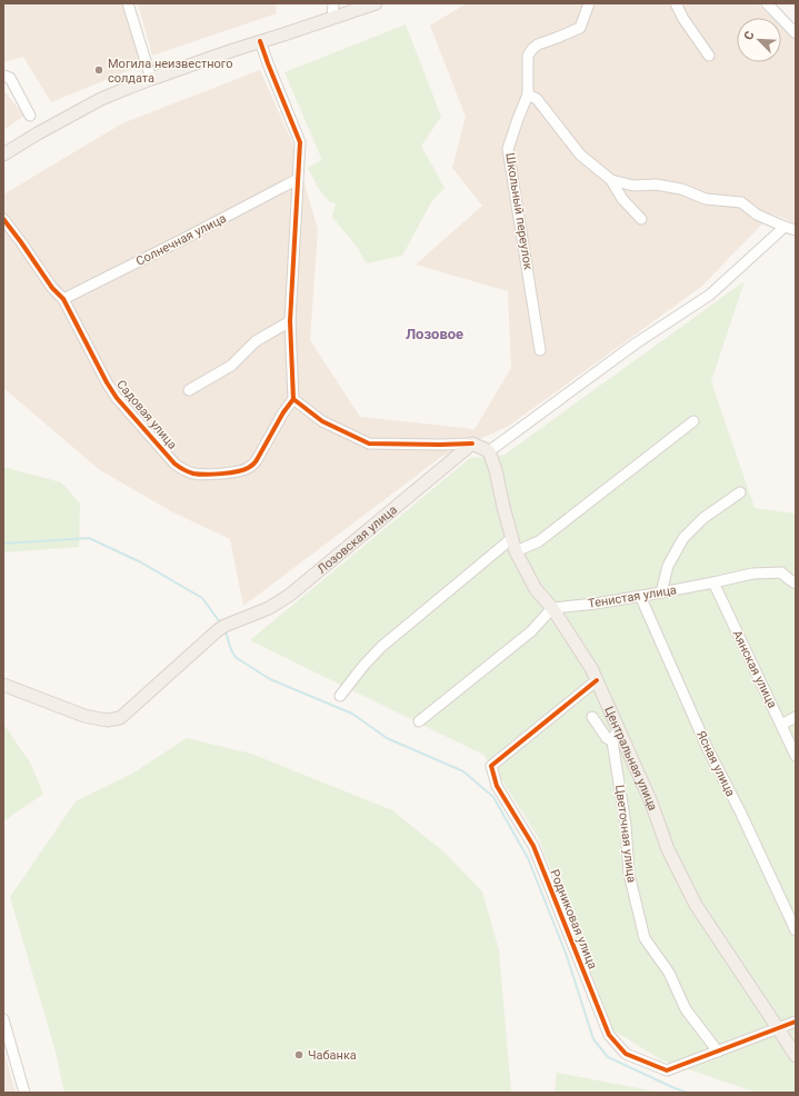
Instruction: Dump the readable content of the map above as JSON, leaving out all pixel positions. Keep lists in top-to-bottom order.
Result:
{
  "streets": {
    "main road": ["Лозовская улица", "Центральная улица"],
    "street": [
      "Школьный переулок",
      "Солнечная улица",
      "Садовая улица",
      "Тенистая улица",
      "Аянская улица",
      "Ясная улица",
      "Цветочная улица",
      "Родниковая улица"
    ]
  },
  "crossings": [
    ["Солнечная улица", "Садовая улица"],
    ["Тенистая улица", "Аянская улица"],
    ["Тенистая улица", "Центральная улица"],
    ["Тенистая улица", "Ясная улица"],
    ["Центральная улица", "Родниковая улица"],
    ["Цветочная улица", "Родниковая улица"]
  ],
  "districts": ["Лозовое"],
  "places": ["Могила неизвестного солдата", "Чабанка"],
  "north": "top left"
}
